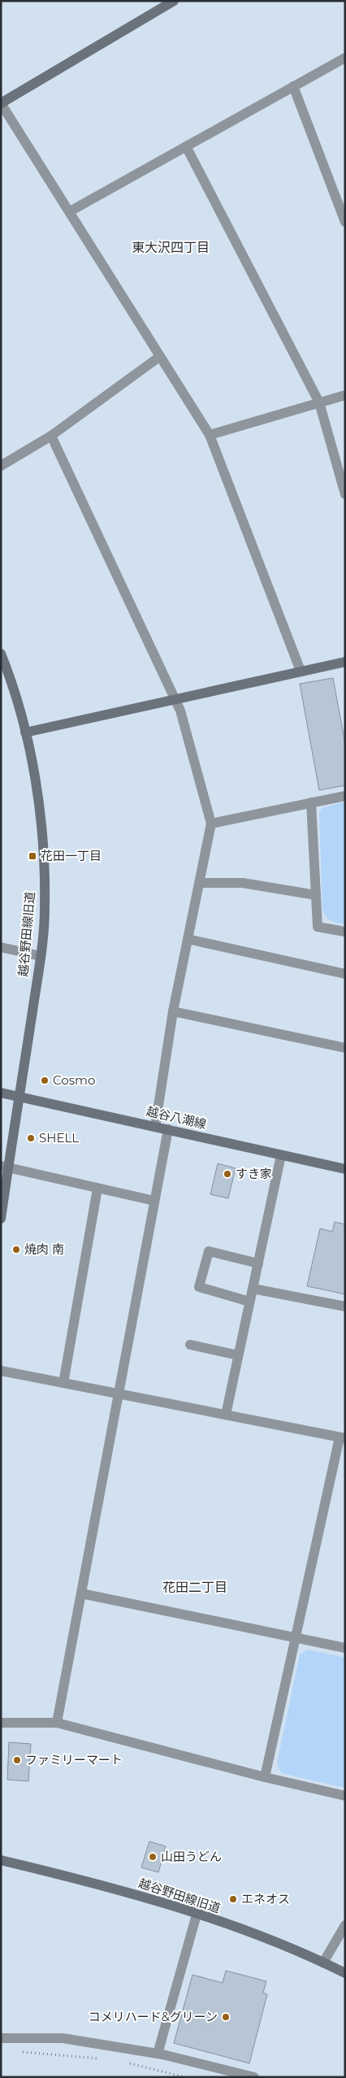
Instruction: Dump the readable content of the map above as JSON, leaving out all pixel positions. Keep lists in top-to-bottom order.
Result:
{
  "streets": {
    "street": ["越谷野田線旧道", "越谷八潮線"]
  },
  "crossings": [
    ["越谷野田線旧道", "越谷八潮線"]
  ],
  "districts": ["東大沢四丁目", "花田二丁目"],
  "places": {
    "transit": ["花田一丁目"],
    "other": [
      "Cosmo",
      "SHELL",
      "すき家",
      "焼肉 南",
      "ファミリーマート",
      "山田うどん",
      "エネオス",
      "コメリハード&グリーン"
    ]
  }
}
